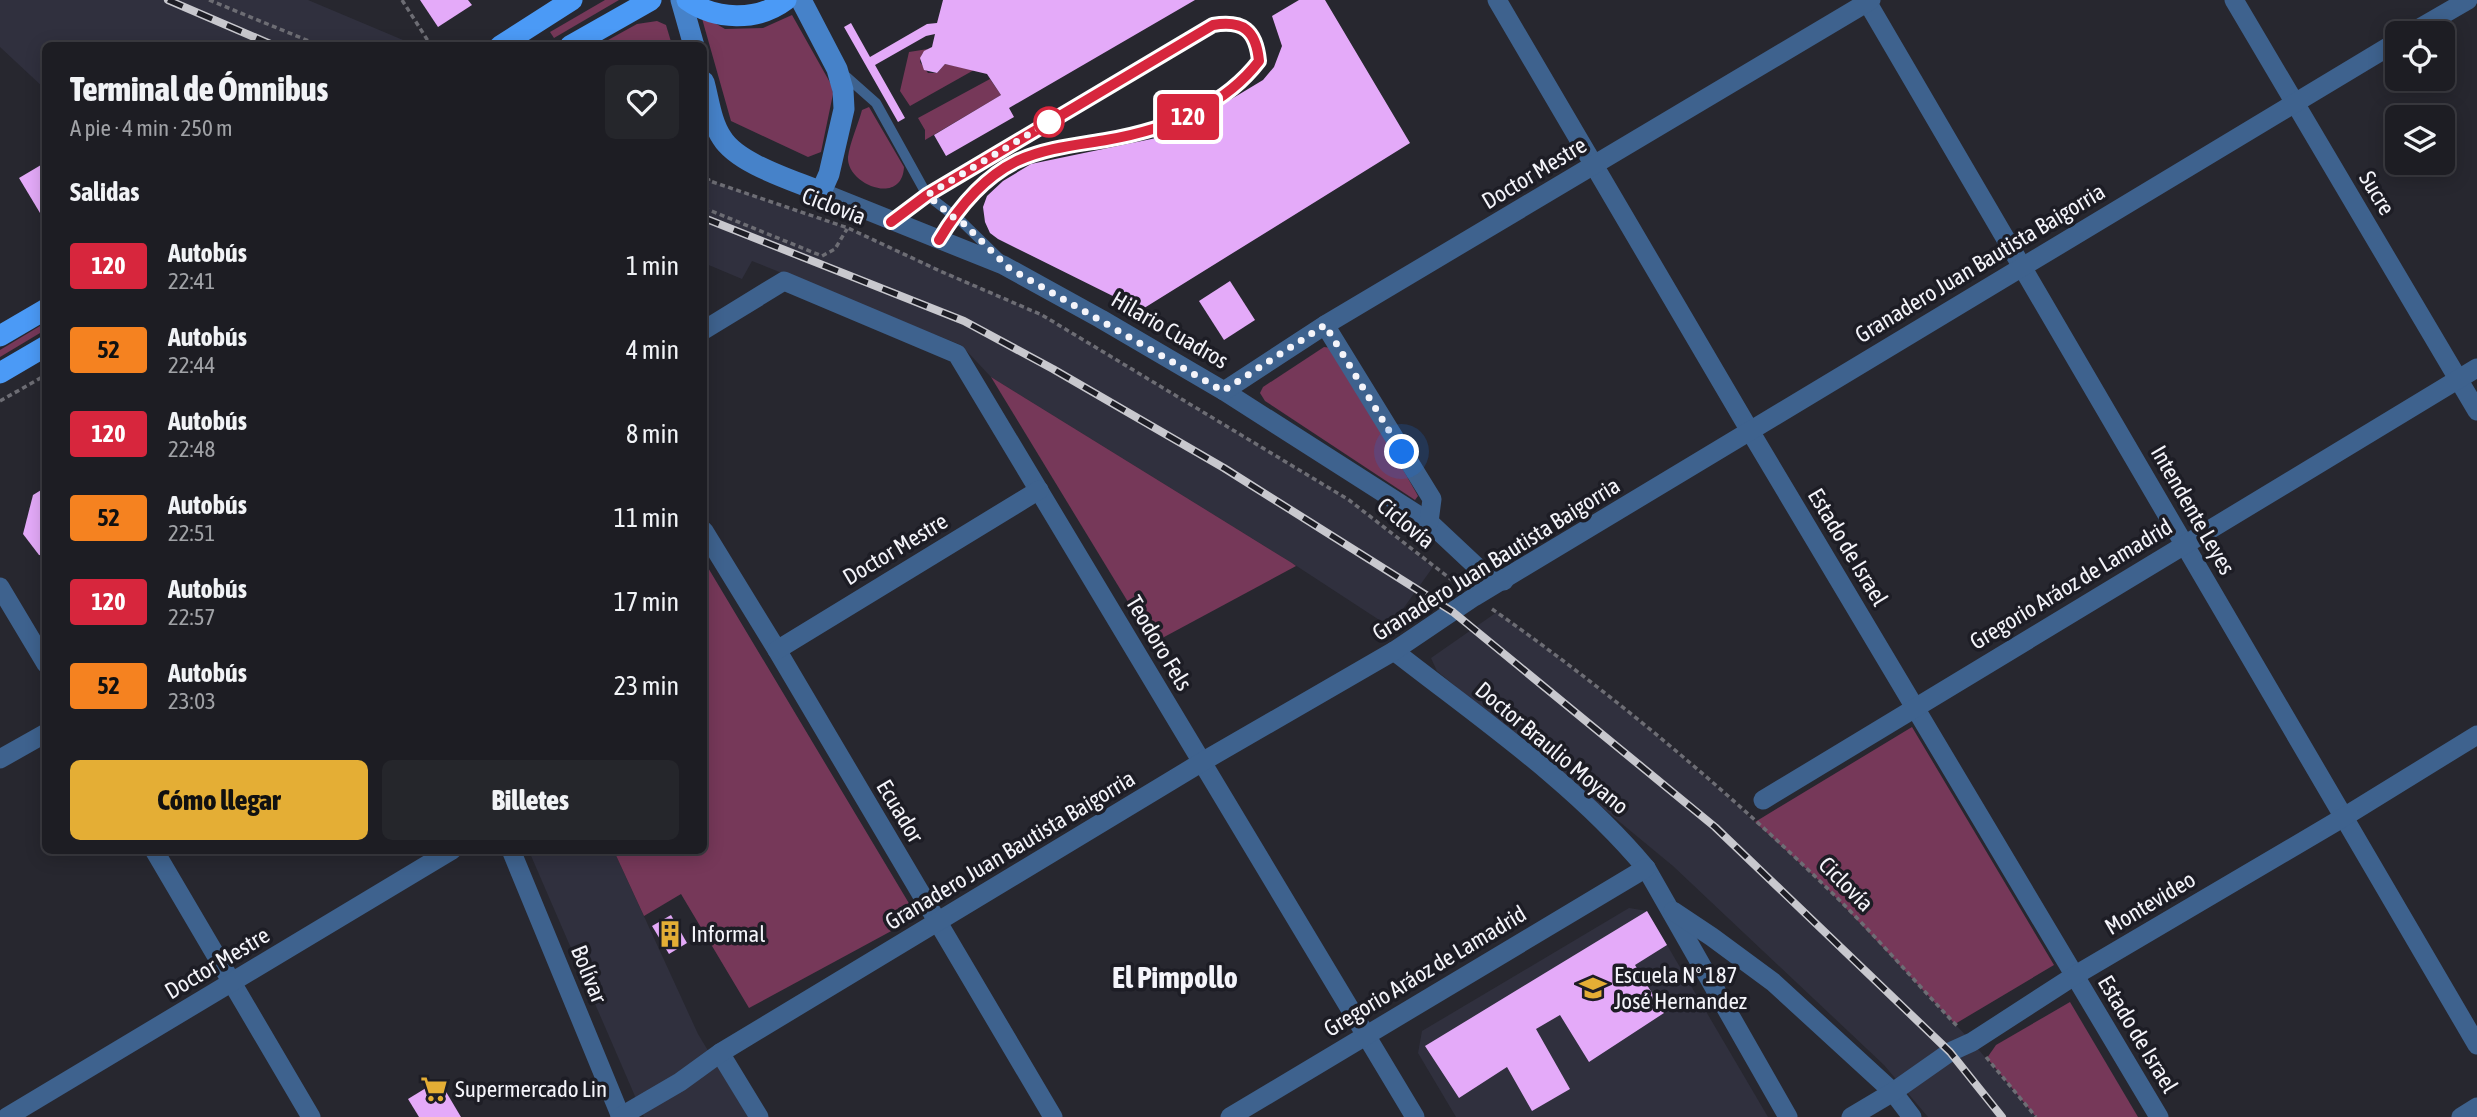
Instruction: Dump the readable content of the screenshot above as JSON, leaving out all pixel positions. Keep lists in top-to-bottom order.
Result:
{
  "streets": {
    "street": [
      "Doctor Mestre",
      "Sucre",
      "Granadero Juan Bautista Baigorria",
      "Hilario Cuadros",
      "Intendente Leyes",
      "Estado de Israel",
      "Gregorio Aráoz de Lamadrid",
      "Teodoro Fels",
      "Doctor Braulio Moyano",
      "Ecuador",
      "Montevideo",
      "Bolívar"
    ],
    "path": ["Ciclovía"]
  },
  "crossings": [
    ["Doctor Mestre", "Hilario Cuadros"],
    ["Doctor Mestre", "Intendente Leyes"],
    ["Doctor Mestre", "Estado de Israel"],
    ["Doctor Mestre", "Teodoro Fels"],
    ["Doctor Mestre", "Ecuador"],
    ["Sucre", "Granadero Juan Bautista Baigorria"],
    ["Sucre", "Gregorio Aráoz de Lamadrid"],
    ["Ciclovía", "Granadero Juan Bautista Baigorria"],
    ["Ciclovía", "Montevideo"],
    ["Granadero Juan Bautista Baigorria", "Hilario Cuadros"],
    ["Granadero Juan Bautista Baigorria", "Intendente Leyes"],
    ["Granadero Juan Bautista Baigorria", "Estado de Israel"],
    ["Granadero Juan Bautista Baigorria", "Teodoro Fels"],
    ["Granadero Juan Bautista Baigorria", "Doctor Braulio Moyano"],
    ["Granadero Juan Bautista Baigorria", "Ecuador"],
    ["Granadero Juan Bautista Baigorria", "Bolívar"],
    ["Intendente Leyes", "Gregorio Aráoz de Lamadrid"],
    ["Intendente Leyes", "Montevideo"],
    ["Estado de Israel", "Gregorio Aráoz de Lamadrid"],
    ["Estado de Israel", "Montevideo"],
    ["Gregorio Aráoz de Lamadrid", "Teodoro Fels"],
    ["Gregorio Aráoz de Lamadrid", "Doctor Braulio Moyano"]
  ],
  "districts": ["El Pimpollo"],
  "places": {
    "building": ["Informal"],
    "school or university": ["Escuela N° 187 José Hernandez"],
    "supermarket": ["Supermercado Lin"]
  },
  "lines": ["bus line 120"],
  "page": {
    "on_map": "120",
    "heading": [
      ["Terminal de Ómnibus", "A pie · 4 min · 250 m"],
      "Salidas"
    ],
    "list": [
      {
        "mark": "120",
        "name": "Autobús",
        "note": "22:41",
        "value": "1 min"
      },
      {
        "mark": "52",
        "name": "Autobús",
        "note": "22:44",
        "value": "4 min"
      },
      {
        "mark": "120",
        "name": "Autobús",
        "note": "22:48",
        "value": "8 min"
      },
      {
        "mark": "52",
        "name": "Autobús",
        "note": "22:51",
        "value": "11 min"
      },
      {
        "mark": "120",
        "name": "Autobús",
        "note": "22:57",
        "value": "17 min"
      },
      {
        "mark": "52",
        "name": "Autobús",
        "note": "23:03",
        "value": "23 min"
      }
    ],
    "buttons": ["Cómo llegar", "Billetes"]
  }
}
